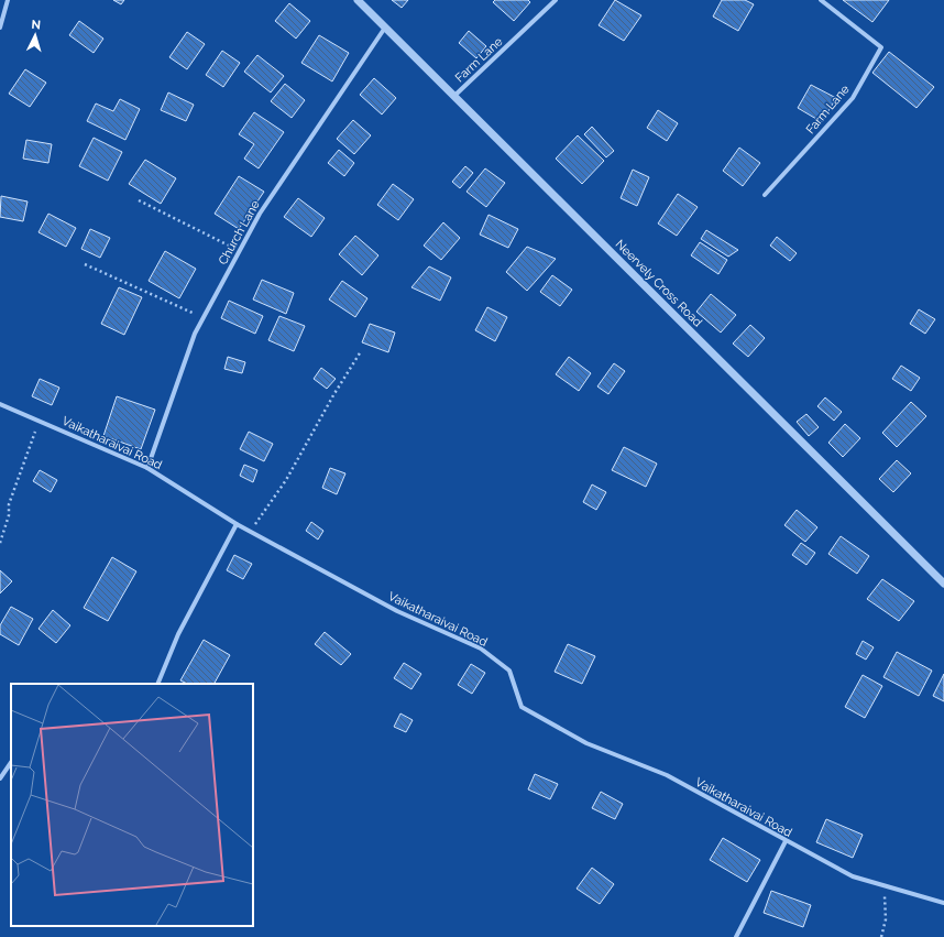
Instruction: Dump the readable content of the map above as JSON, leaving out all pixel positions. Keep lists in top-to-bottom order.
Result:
{
  "streets": {
    "street": [
      "Farm Lane",
      "Church Lane",
      "Neervely Cross Road",
      "Vaikatharaivai Road"
    ]
  },
  "crossings": [
    ["Farm Lane", "Neervely Cross Road"],
    ["Church Lane", "Neervely Cross Road"],
    ["Church Lane", "Vaikatharaivai Road"]
  ],
  "north": "top"
}
